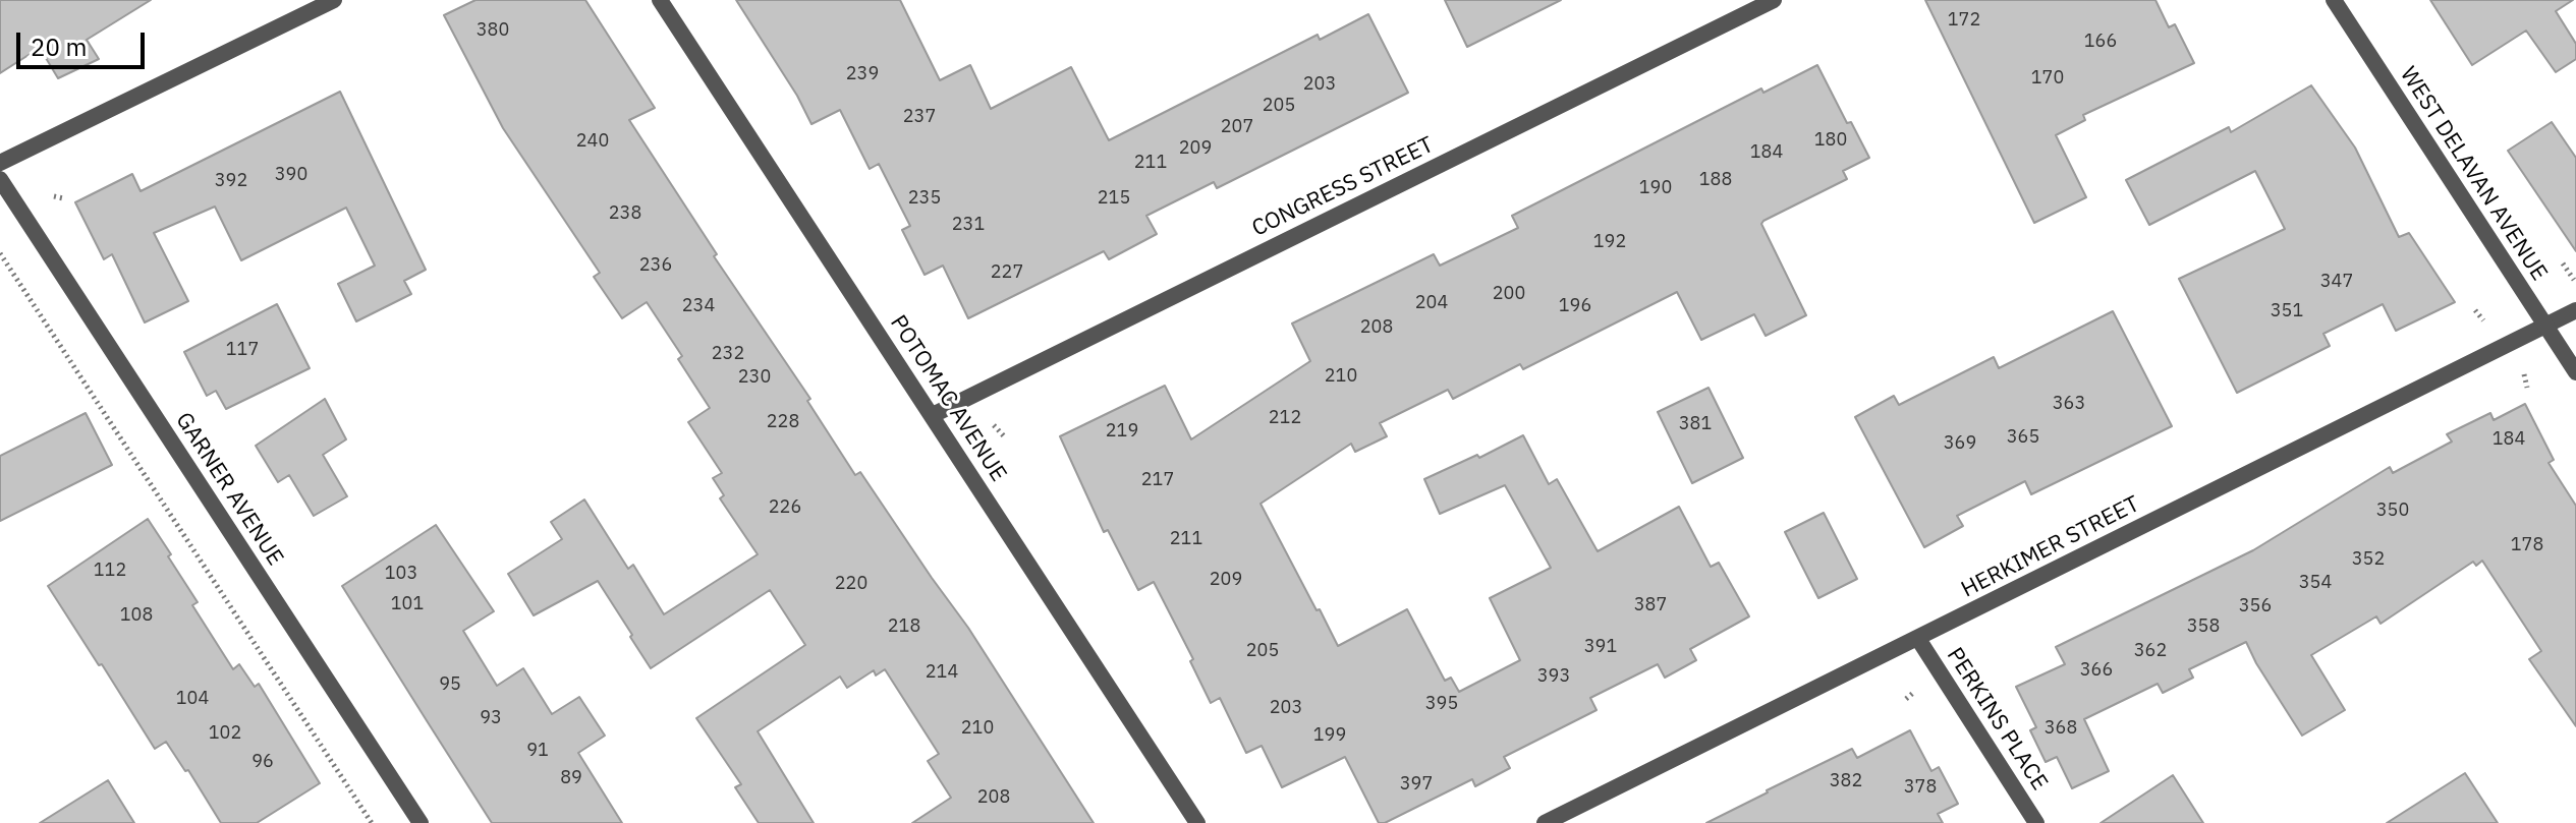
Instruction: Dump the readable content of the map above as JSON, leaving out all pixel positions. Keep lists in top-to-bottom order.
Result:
{
  "streets": {
    "street": [
      "WEST DELAVAN AVENUE",
      "CONGRESS STREET",
      "POTOMAC AVENUE",
      "GARNER AVENUE",
      "HERKIMER STREET",
      "PERKINS PLACE"
    ]
  },
  "crossings": [
    ["WEST DELAVAN AVENUE", "HERKIMER STREET"],
    ["CONGRESS STREET", "POTOMAC AVENUE"],
    ["HERKIMER STREET", "PERKINS PLACE"]
  ],
  "house_numbers": [
    "172",
    "380",
    "166",
    "239",
    "170",
    "203",
    "205",
    "237",
    "207",
    "180",
    "240",
    "209",
    "184",
    "211",
    "390",
    "188",
    "392",
    "190",
    "235",
    "215",
    "238",
    "231",
    "192",
    "236",
    "227",
    "347",
    "200",
    "204",
    "234",
    "196",
    "351",
    "208",
    "117",
    "232",
    "210",
    "230",
    "363",
    "212",
    "228",
    "381",
    "219",
    "365",
    "184",
    "369",
    "217",
    "226",
    "350",
    "211",
    "178",
    "352",
    "112",
    "103",
    "209",
    "354",
    "220",
    "101",
    "387",
    "356",
    "108",
    "218",
    "358",
    "391",
    "205",
    "362",
    "366",
    "214",
    "393",
    "95",
    "104",
    "395",
    "203",
    "93",
    "210",
    "368",
    "102",
    "199",
    "91",
    "96",
    "89",
    "382",
    "397",
    "378",
    "208"
  ],
  "scale_bar": "20 m"
}
